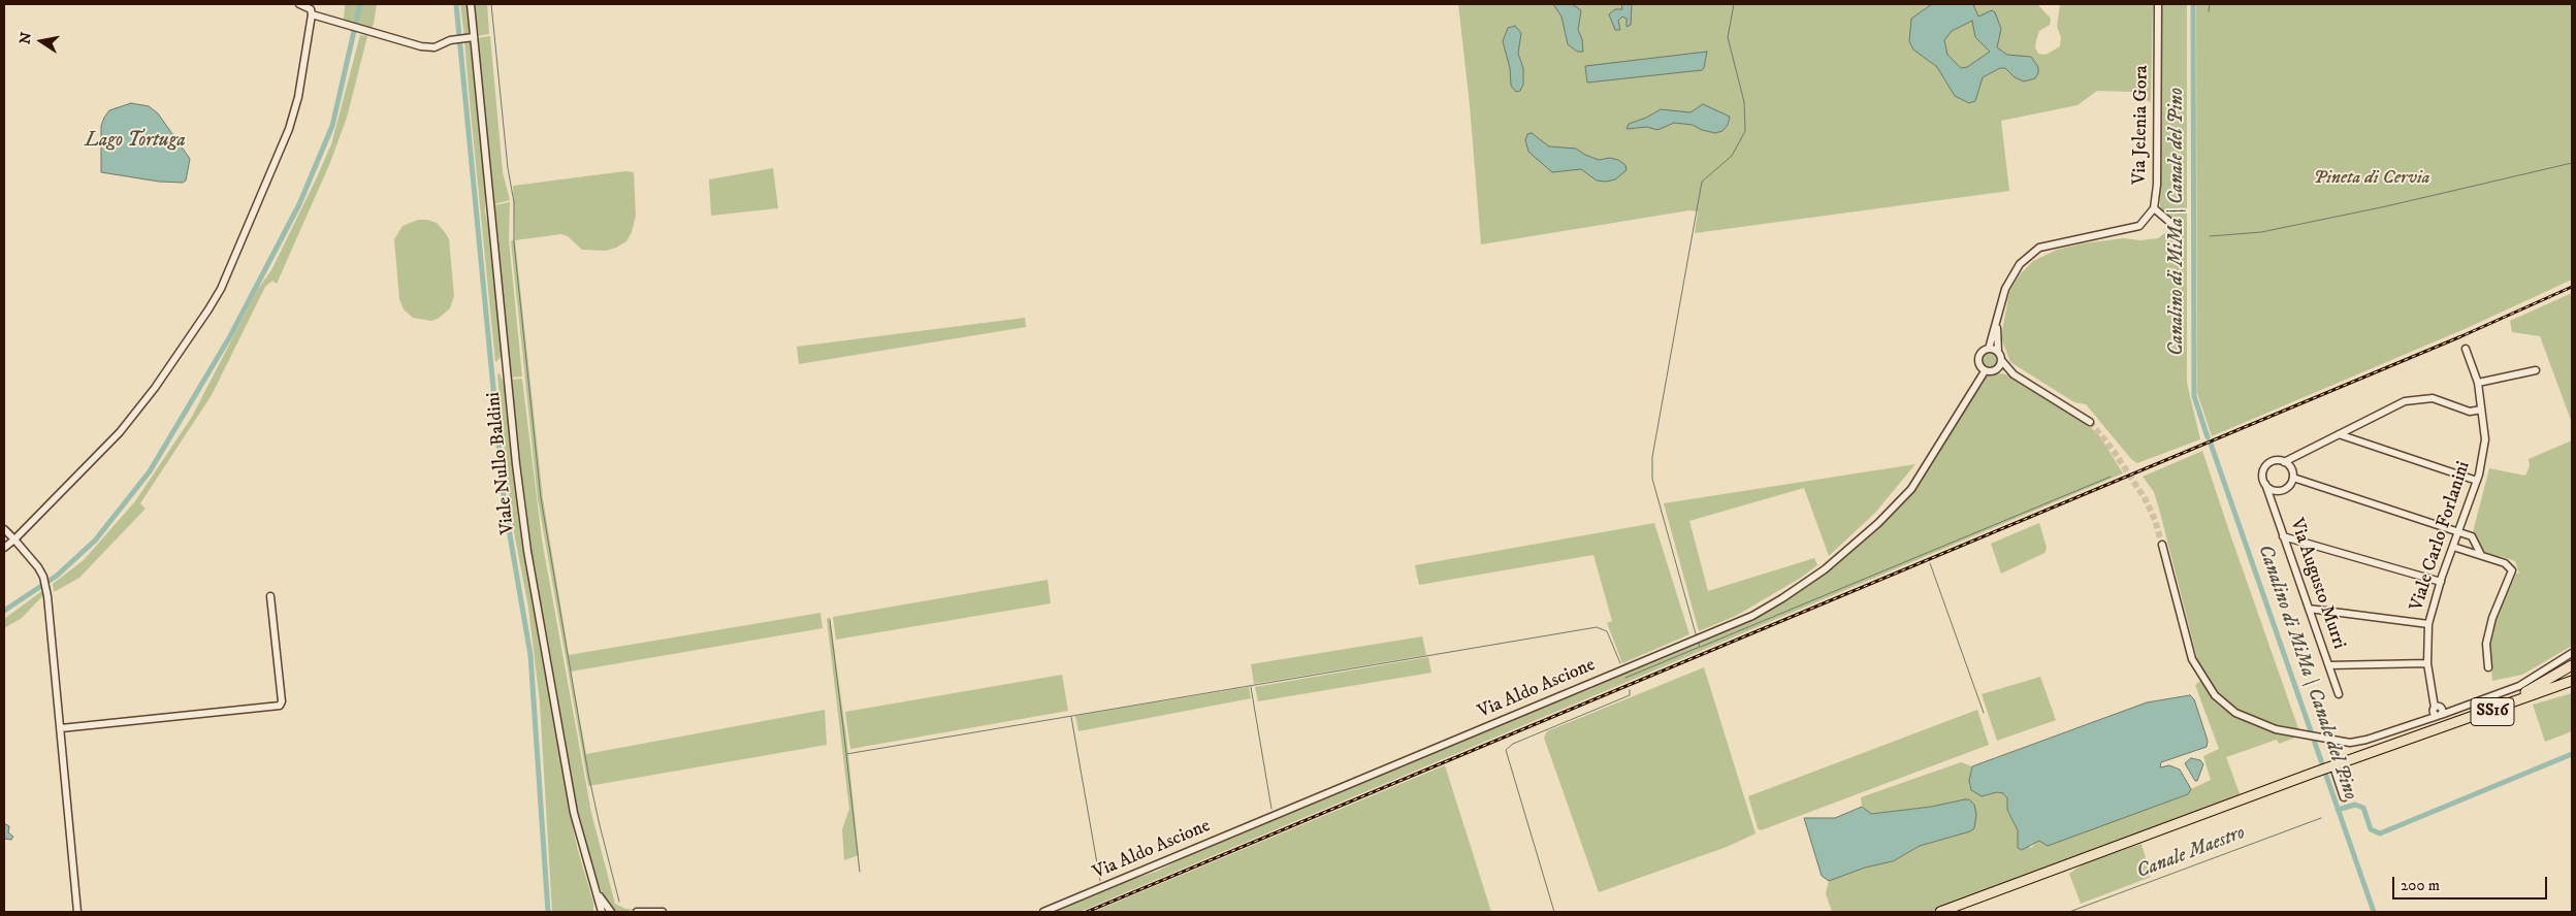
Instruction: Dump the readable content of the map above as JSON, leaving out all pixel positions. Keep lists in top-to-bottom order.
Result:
{
  "streets": {
    "main road": ["SS16"],
    "street": [
      "Via Jelenia Gora",
      "Viale Nullo Baldini",
      "Viale Carlo Forlanini",
      "Via Augusto Murri",
      "Via Aldo Ascione"
    ]
  },
  "water": ["Lago Tortuga", "Canalino di MiMa | Canale del Pino", "Canale Maestro"],
  "parks": ["Pineta di Cervia"],
  "scale_bar": "200 m",
  "north": "left"
}
